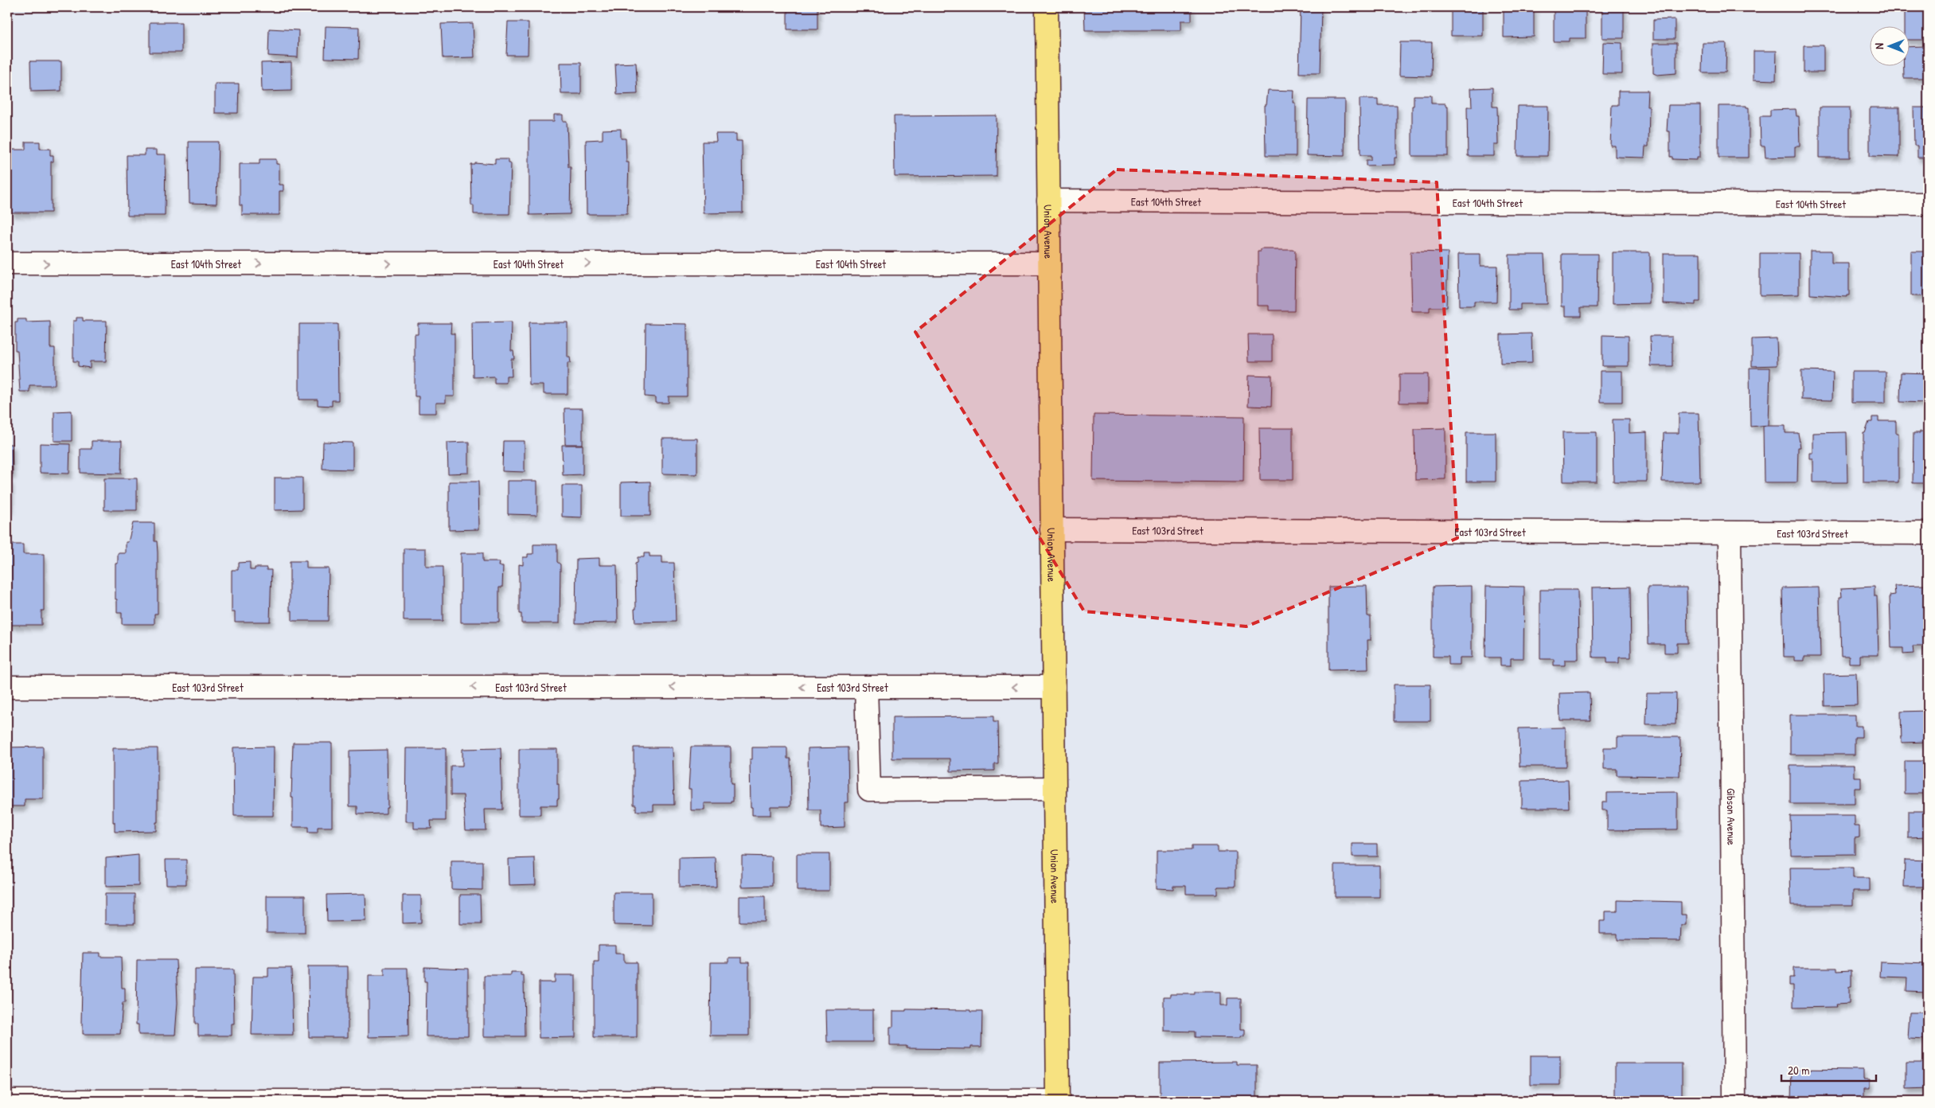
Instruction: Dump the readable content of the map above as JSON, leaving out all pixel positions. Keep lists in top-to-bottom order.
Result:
{
  "streets": {
    "main road": ["Union Avenue"],
    "street": ["East 104th Street", "East 103rd Street", "Gibson Avenue"]
  },
  "crossings": [
    ["East 104th Street", "Union Avenue"],
    ["Union Avenue", "East 103rd Street"],
    ["East 103rd Street", "Gibson Avenue"]
  ],
  "one_way": ["East 104th Street", "East 103rd Street"],
  "scale_bar": "20 m",
  "north": "left"
}
